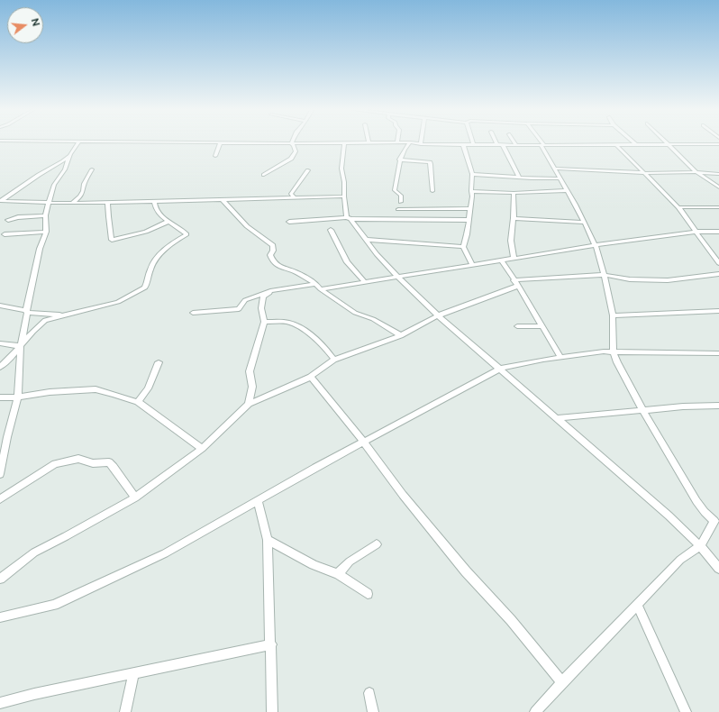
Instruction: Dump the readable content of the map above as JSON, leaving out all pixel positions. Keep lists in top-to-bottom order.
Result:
{
  "north": "right"
}
